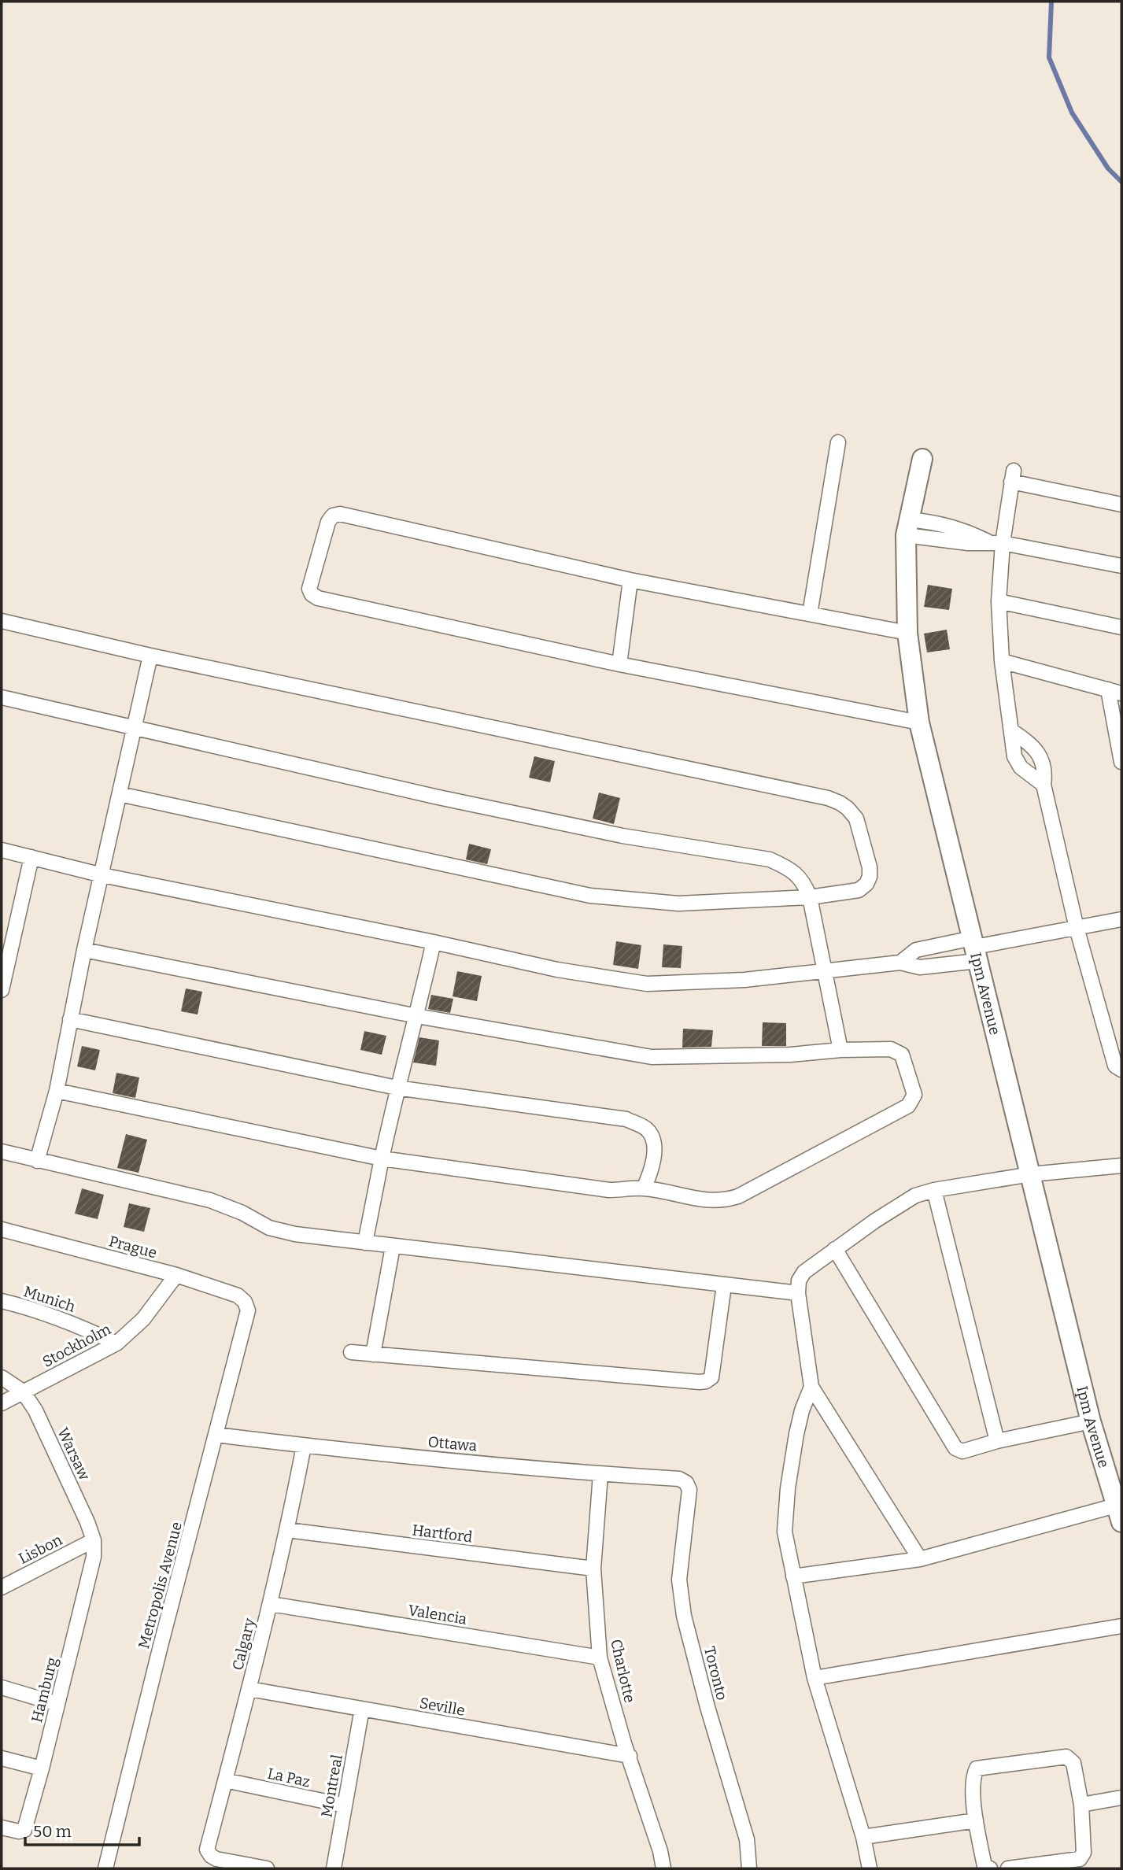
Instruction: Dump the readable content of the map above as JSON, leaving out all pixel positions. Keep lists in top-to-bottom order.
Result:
{
  "streets": {
    "street": [
      "Ipm Avenue",
      "Prague",
      "Munich",
      "Stockholm",
      "Ottawa",
      "Warsaw",
      "Hartford",
      "Lisbon",
      "Metropolis Avenue",
      "Valencia",
      "Calgary",
      "Charlotte",
      "Toronto",
      "Hamburg",
      "Seville",
      "La Paz",
      "Montreal"
    ]
  },
  "crossings": [
    ["Prague", "Stockholm"],
    ["Prague", "Metropolis Avenue"],
    ["Munich", "Stockholm"],
    ["Stockholm", "Warsaw"],
    ["Ottawa", "Metropolis Avenue"],
    ["Ottawa", "Calgary"],
    ["Ottawa", "Charlotte"],
    ["Ottawa", "Toronto"],
    ["Warsaw", "Lisbon"],
    ["Warsaw", "Hamburg"],
    ["Hartford", "Calgary"],
    ["Hartford", "Charlotte"],
    ["Valencia", "Calgary"],
    ["Valencia", "Charlotte"],
    ["Calgary", "Seville"],
    ["Calgary", "La Paz"],
    ["Charlotte", "Seville"],
    ["Seville", "Montreal"],
    ["La Paz", "Montreal"]
  ],
  "scale_bar": "50 m"
}
